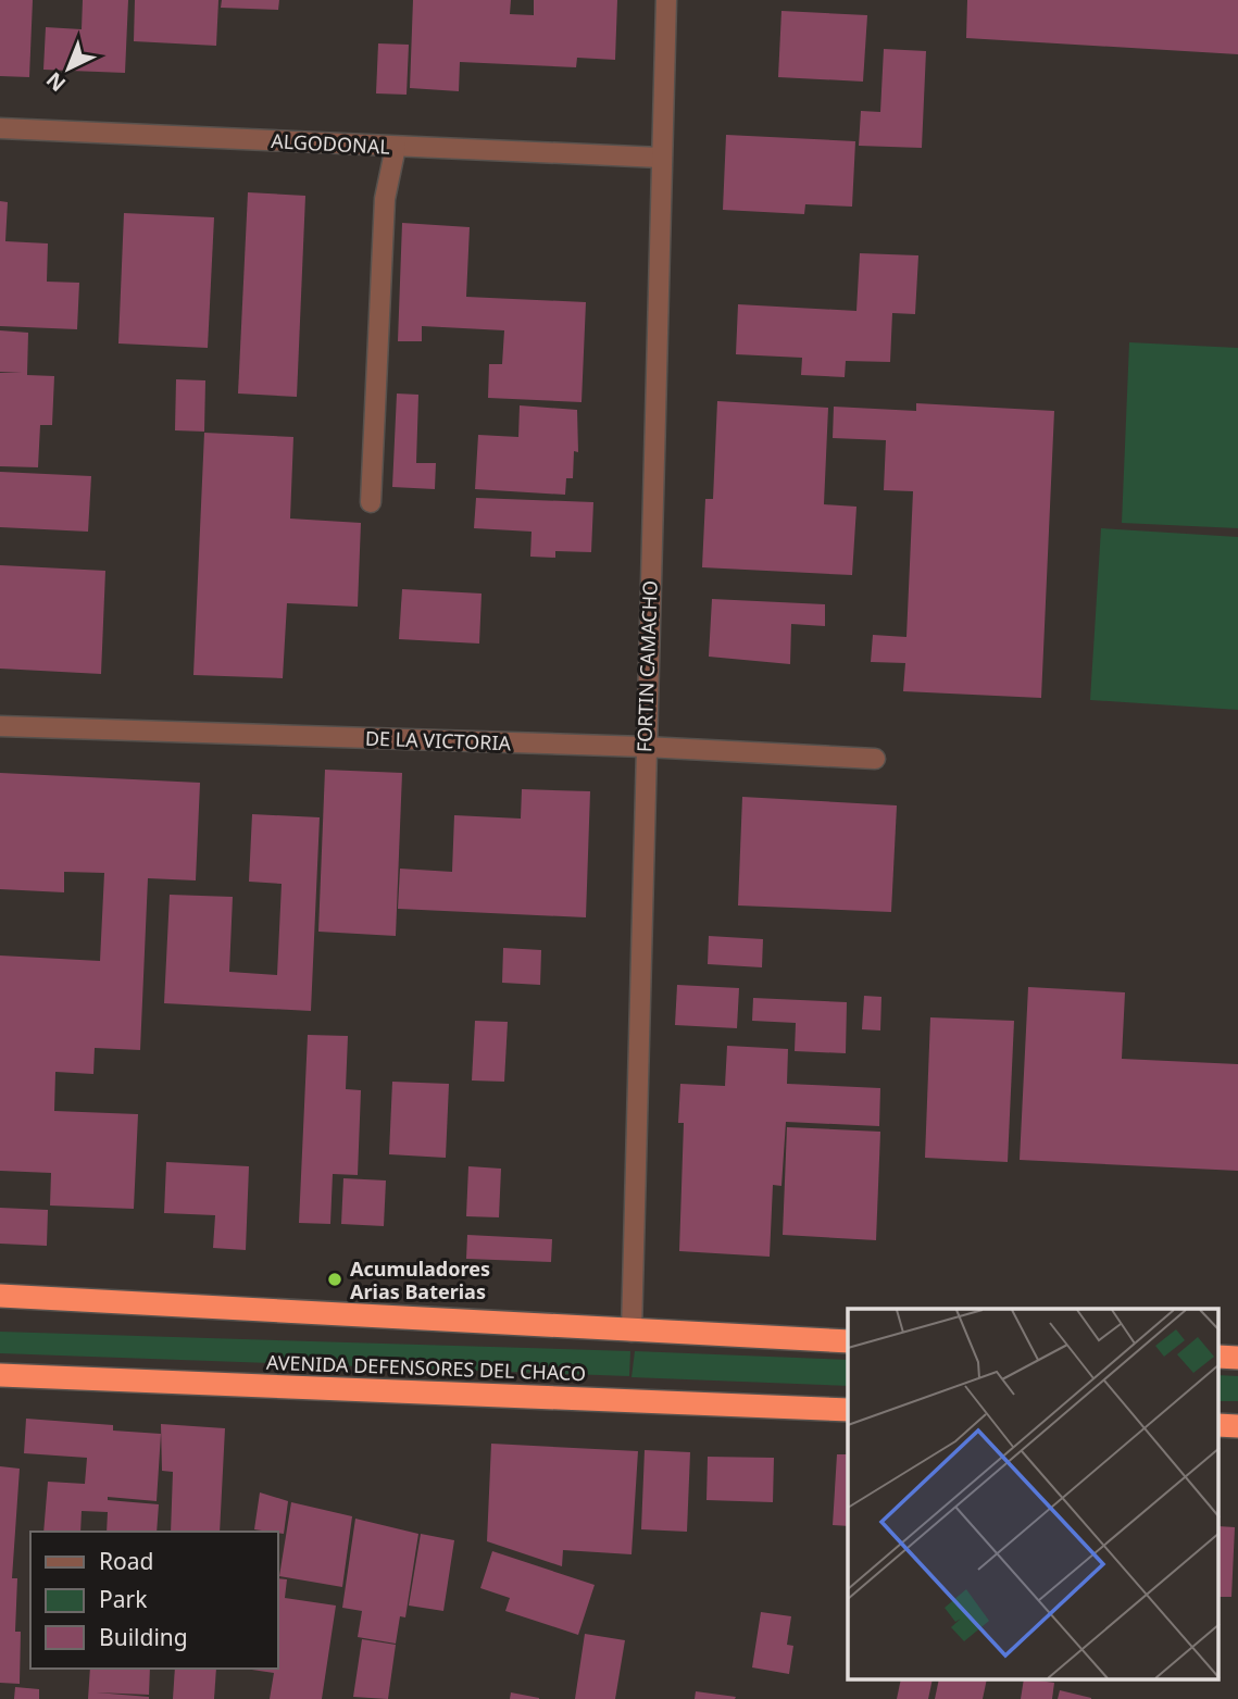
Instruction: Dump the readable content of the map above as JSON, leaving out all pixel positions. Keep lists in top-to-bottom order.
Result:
{
  "streets": {
    "highway": ["AVENIDA DEFENSORES DEL CHACO"],
    "street": ["ALGODONAL", "FORTIN CAMACHO", "DE LA VICTORIA"]
  },
  "crossings": [
    ["ALGODONAL", "FORTIN CAMACHO"],
    ["FORTIN CAMACHO", "DE LA VICTORIA"]
  ],
  "places": ["Acumuladores Arias Baterias"],
  "legend": ["Road", "Park", "Building"],
  "north": "bottom left"
}
